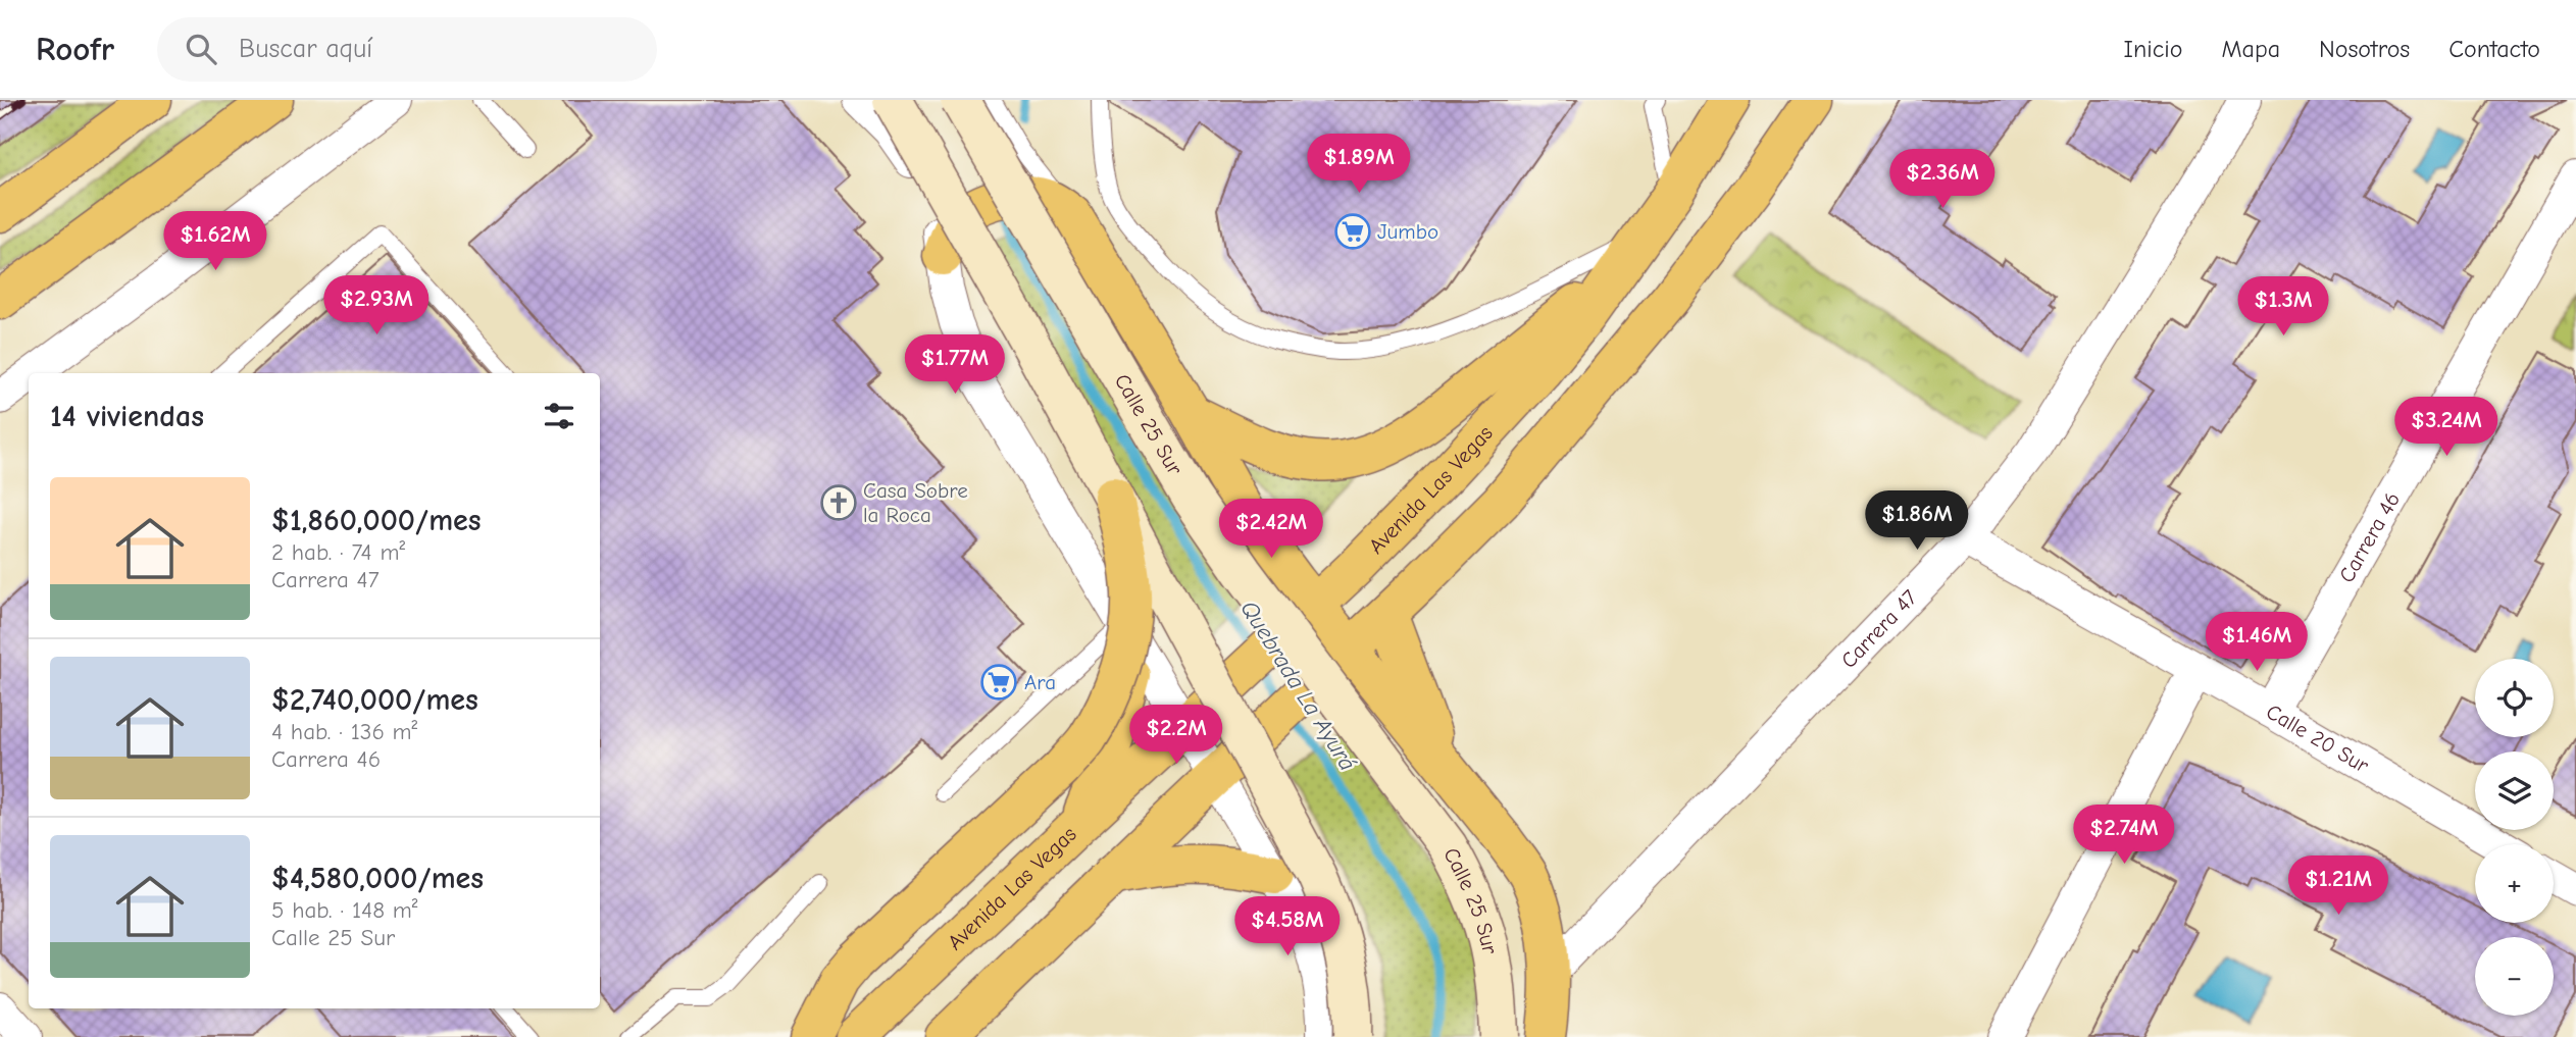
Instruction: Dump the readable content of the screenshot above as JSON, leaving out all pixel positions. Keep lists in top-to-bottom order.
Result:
{
  "streets": {
    "main road": ["Calle 25 Sur", "Avenida Las Vegas"],
    "street": ["Carrera 46", "Carrera 47", "Calle 20 Sur"]
  },
  "crossings": [
    ["Carrera 46", "Calle 20 Sur"],
    ["Carrera 47", "Calle 20 Sur"]
  ],
  "water": ["Quebrada La Ayurá"],
  "places": {
    "supermarket": ["Jumbo", "Ara"],
    "church": ["Casa Sobre la Roca"]
  },
  "page": {
    "header": "Roofr",
    "search": "Buscar aquí",
    "nav": [
      "Inicio",
      "Mapa",
      "Nosotros",
      "Contacto"
    ],
    "price": [
      "$1.89M",
      "$2.36M",
      "$1.62M",
      "$2.93M",
      "$1.3M",
      "$1.77M",
      "$3.24M",
      "$1.86M",
      "$2.42M",
      "$1.46M",
      "$2.2M",
      "$2.74M",
      "$1.21M",
      "$4.58M"
    ],
    "heading": "14 viviendas",
    "list": [
      {
        "name": "$1,860,000/mes",
        "note": "2 hab. · 74 m² · Carrera 47"
      },
      {
        "name": "$2,740,000/mes",
        "note": "4 hab. · 136 m² · Carrera 46"
      },
      {
        "name": "$4,580,000/mes",
        "note": "5 hab. · 148 m² · Calle 25 Sur"
      }
    ],
    "map_buttons": ["+", "−"]
  }
}
